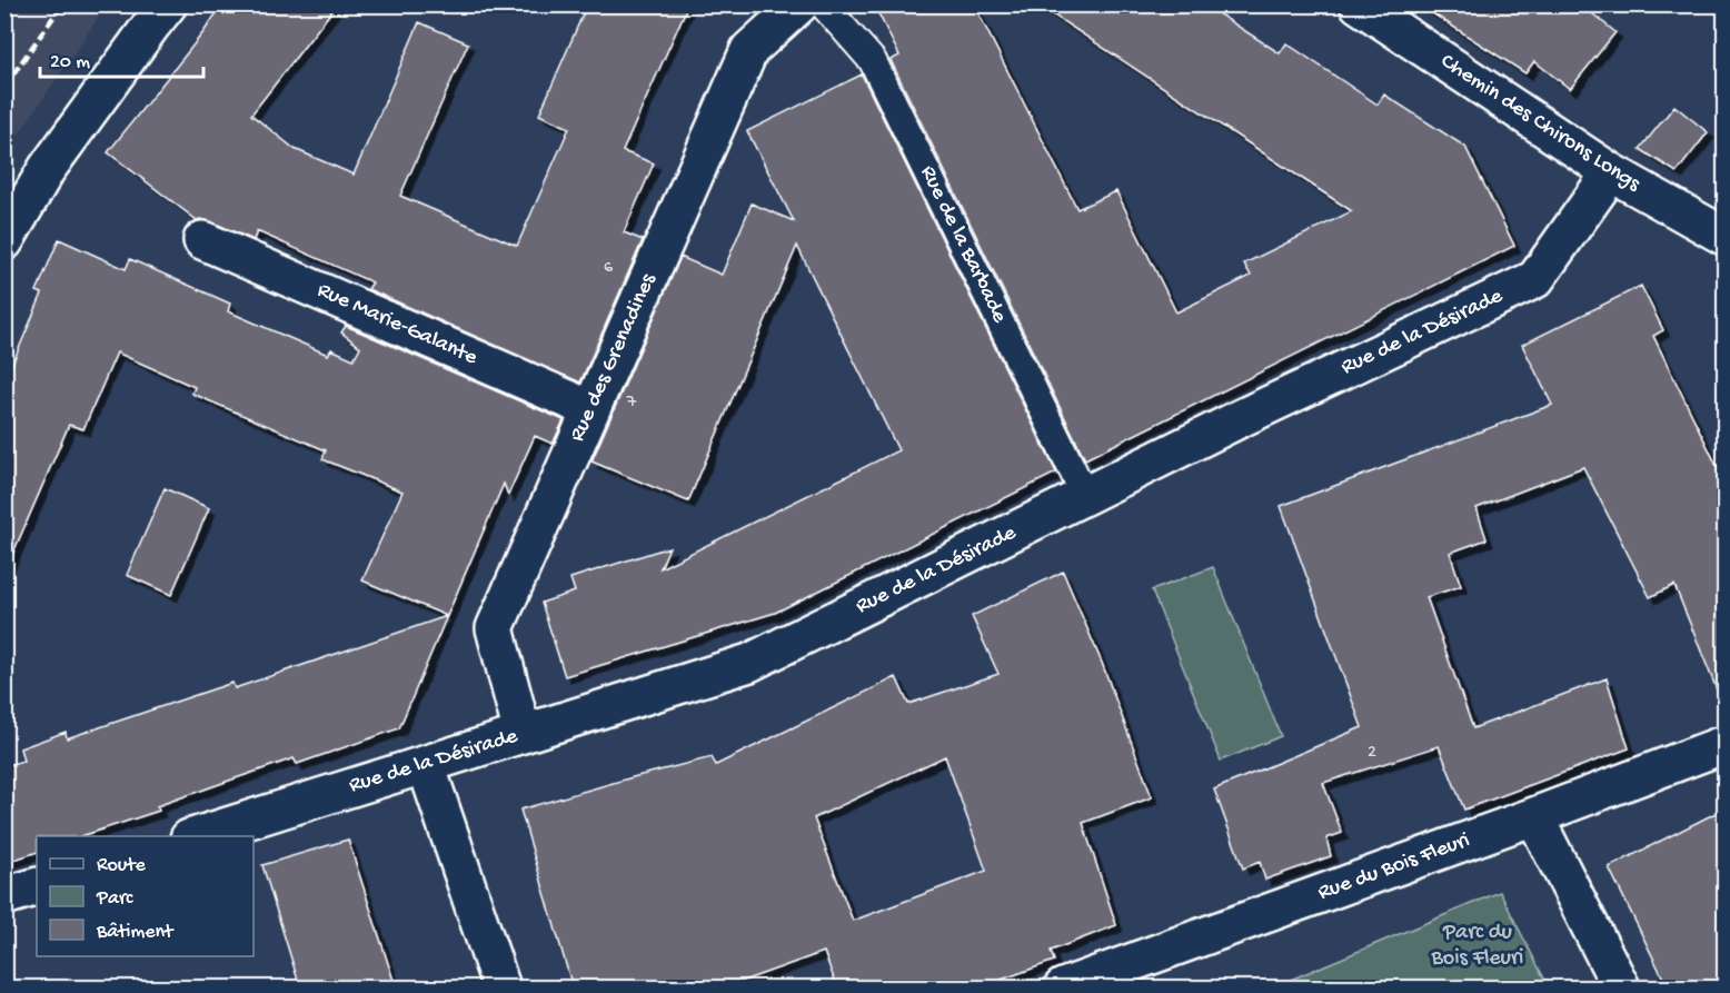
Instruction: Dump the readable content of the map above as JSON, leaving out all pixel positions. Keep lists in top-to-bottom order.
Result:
{
  "streets": {
    "street": [
      "Chemin des Chirons Longs",
      "Rue Marie-Galante",
      "Rue de la Désirade",
      "Rue des Grenadines",
      "Rue du Bois Fleuri"
    ],
    "lane": ["Rue de la Barbade"]
  },
  "crossings": [
    ["Chemin des Chirons Longs", "Rue de la Désirade"],
    ["Rue de la Barbade", "Rue de la Désirade"],
    ["Rue Marie-Galante", "Rue des Grenadines"],
    ["Rue de la Désirade", "Rue des Grenadines"]
  ],
  "parks": ["Parc du Bois Fleuri"],
  "house_numbers": ["6", "7", "2"],
  "legend": ["Route", "Parc", "Bâtiment"],
  "scale_bar": "20 m"
}
